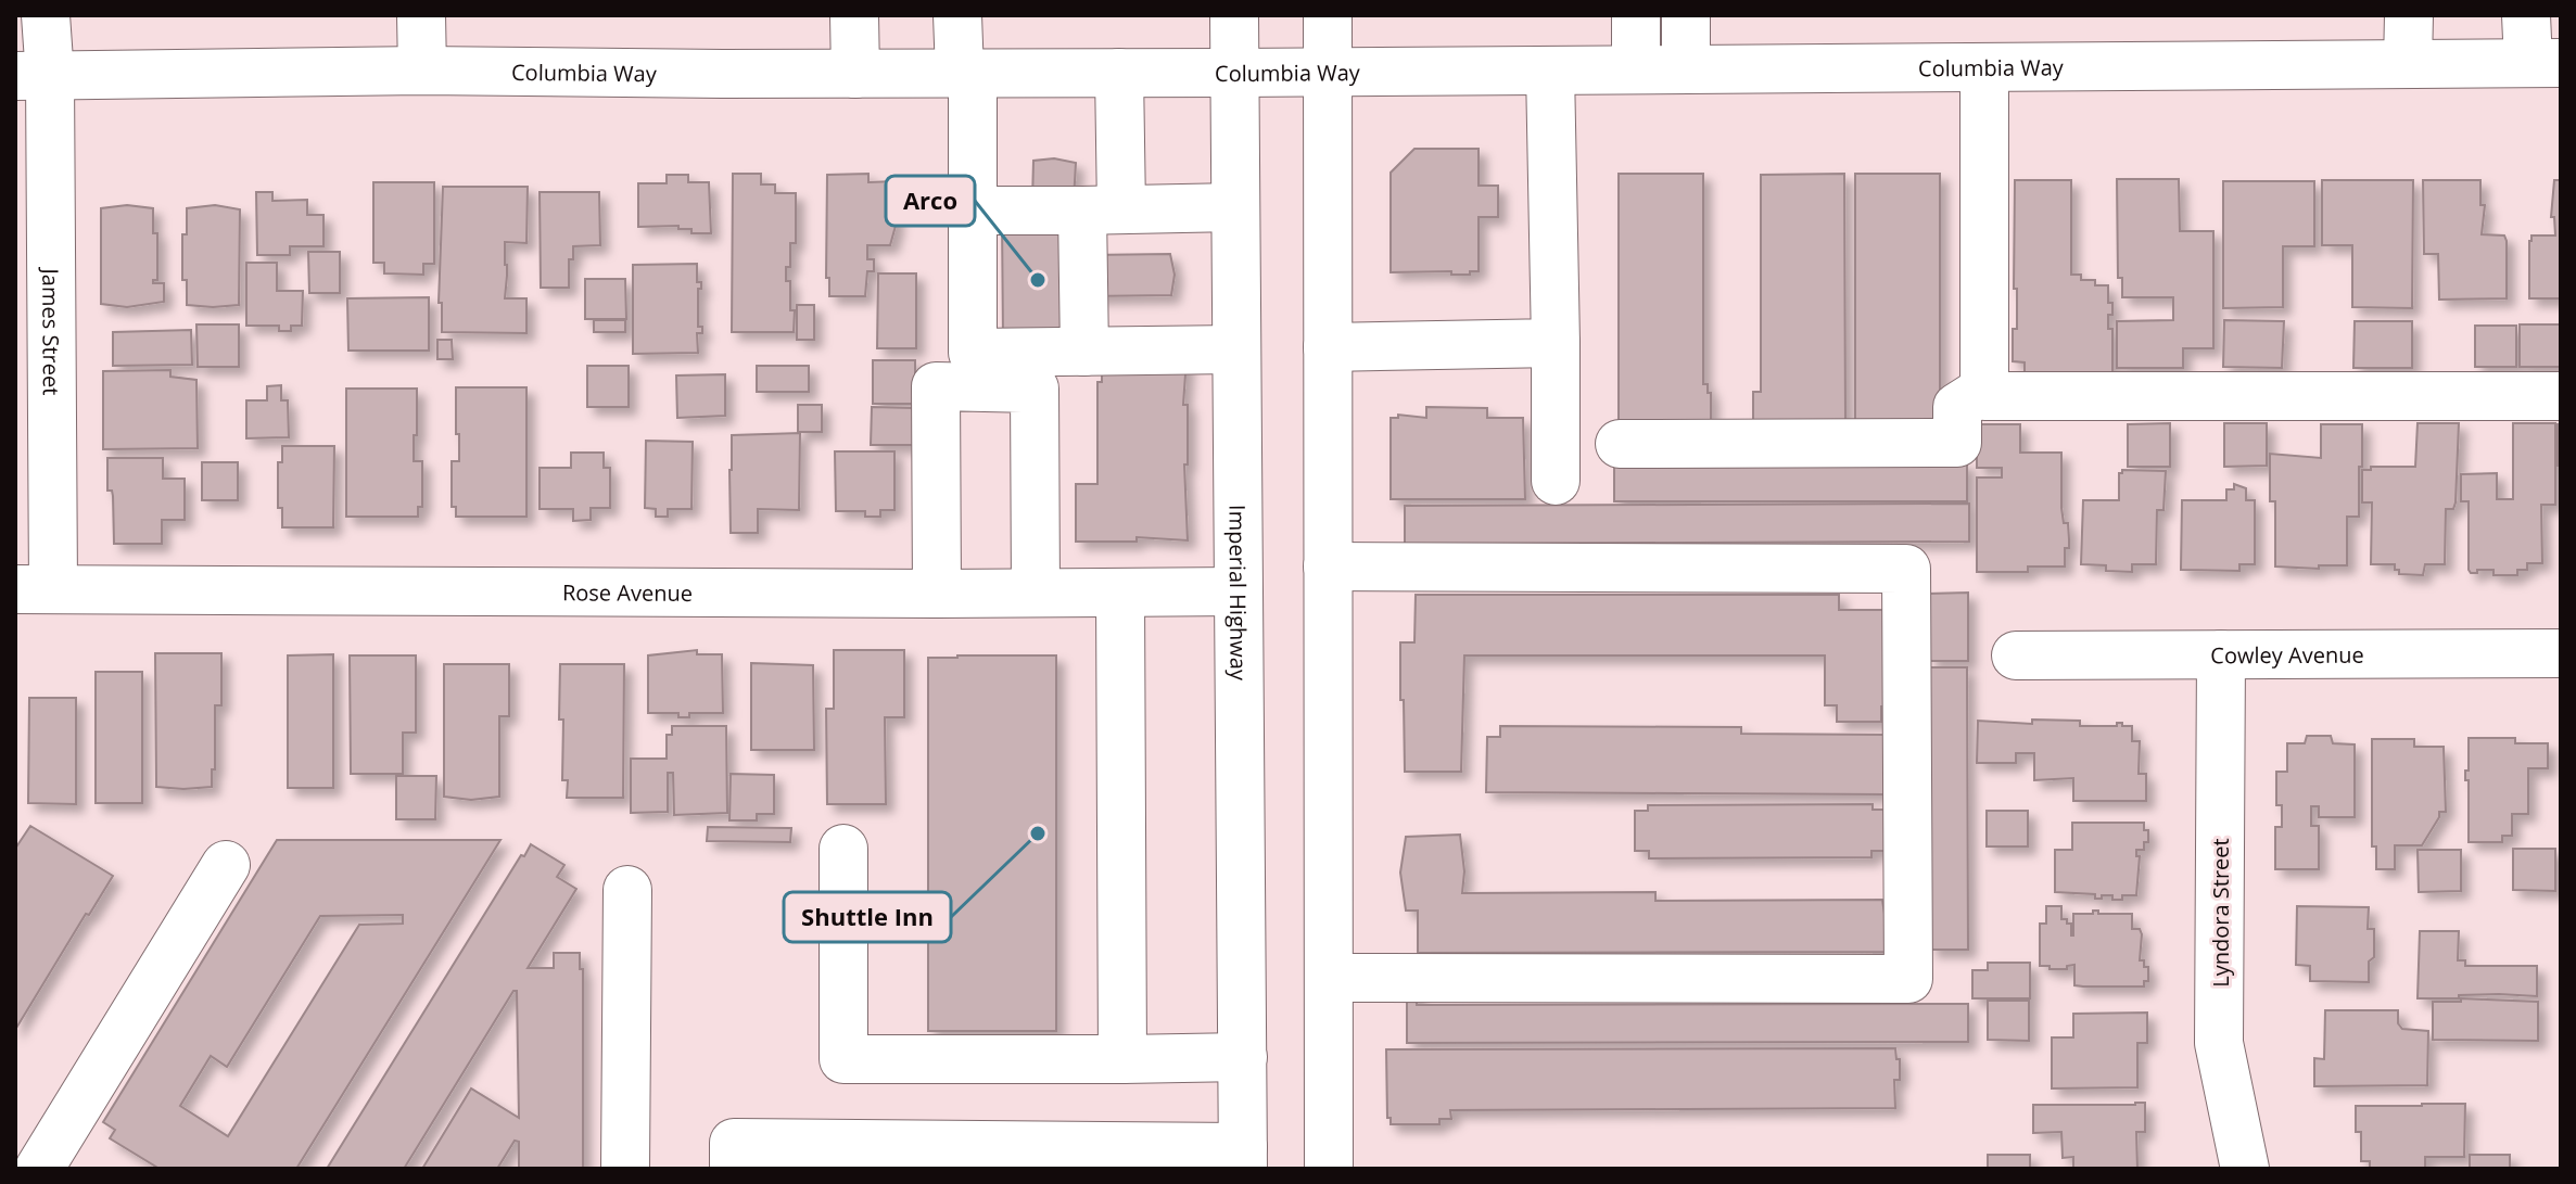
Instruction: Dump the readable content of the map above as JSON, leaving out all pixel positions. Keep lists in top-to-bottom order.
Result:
{
  "streets": {
    "street": [
      "Columbia Way",
      "James Street",
      "Rose Avenue",
      "Imperial Highway",
      "Cowley Avenue",
      "Lyndora Street"
    ]
  },
  "crossings": [
    ["Columbia Way", "James Street"],
    ["Columbia Way", "Imperial Highway"],
    ["James Street", "Rose Avenue"],
    ["Rose Avenue", "Imperial Highway"],
    ["Cowley Avenue", "Lyndora Street"]
  ],
  "places": ["Arco", "Shuttle Inn"]
}
